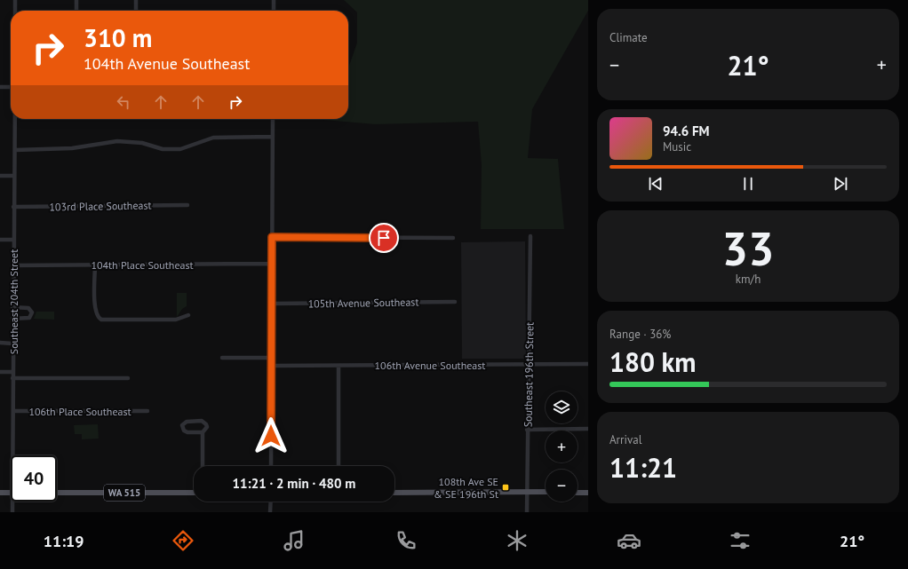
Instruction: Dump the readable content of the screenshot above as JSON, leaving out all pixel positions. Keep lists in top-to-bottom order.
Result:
{
  "streets": {
    "main road": ["WA 515"],
    "street": [
      "103rd Place Southeast",
      "104th Place Southeast",
      "Southeast 204th Street",
      "105th Avenue Southeast",
      "106th Avenue Southeast",
      "Southeast 196th Street",
      "106th Place Southeast"
    ]
  },
  "crossings": [
    ["103rd Place Southeast", "Southeast 204th Street"],
    ["104th Place Southeast", "Southeast 204th Street"],
    ["Southeast 204th Street", "106th Place Southeast"],
    ["106th Avenue Southeast", "Southeast 196th Street"]
  ],
  "places": {
    "transit": ["108th Ave SE & SE 196th St"]
  },
  "page": {
    "tile": [
      "Climate",
      ["33", "km/h"],
      ["Range · 36%", "180 km"],
      ["Arrival", "11:21"]
    ],
    "turn": ["310 m", "104th Avenue Southeast"],
    "heat": ["−", "21°", "+"],
    "song": ["94.6 FM", "Music"],
    "map_buttons": ["+", "−"],
    "limit": "40",
    "trip": "11:21 · 2 min · 480 m",
    "tabs": ["11:19", "21°"]
  }
}
